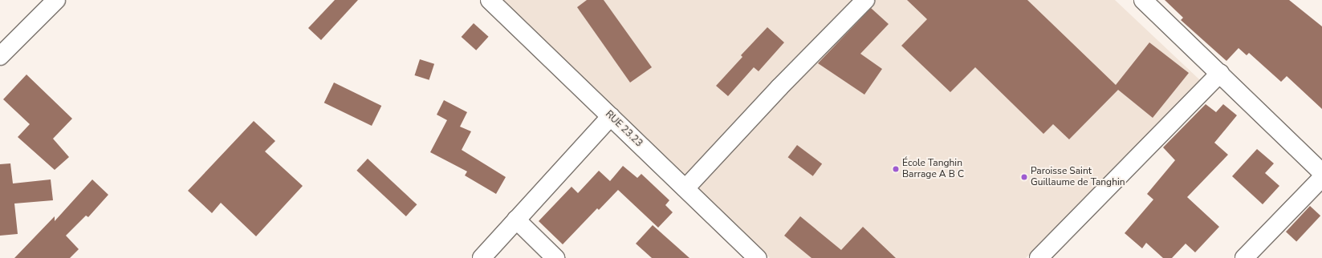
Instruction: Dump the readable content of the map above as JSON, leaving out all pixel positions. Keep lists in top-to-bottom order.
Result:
{
  "streets": {
    "street": ["RUE 23.23"]
  },
  "places": ["École Tanghin Barrage A B C", "Paroisse Saint Guillaume de Tanghin"]
}
